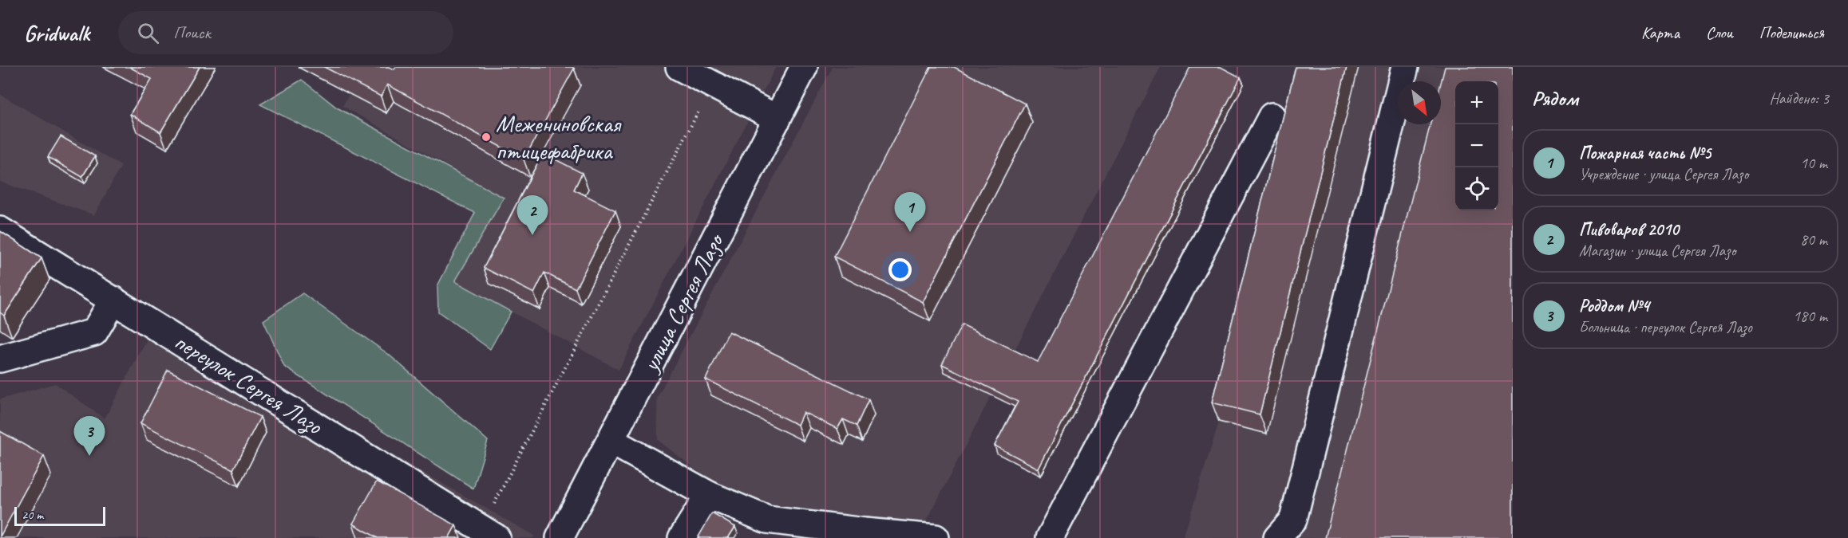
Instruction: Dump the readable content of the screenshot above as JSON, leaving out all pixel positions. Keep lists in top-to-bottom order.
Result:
{
  "streets": {
    "street": ["улица Сергея Лазо", "переулок Сергея Лазо"]
  },
  "places": ["Межениновская птицефабрика"],
  "scale_bar": "20 m",
  "north": "bottom right",
  "page": {
    "header": "Gridwalk",
    "search": "Поиск",
    "nav": ["Карта", "Слои", "Поделиться"],
    "heading": ["Рядом", "Найдено: 3"],
    "map_buttons": ["+", "−"],
    "list": [
      {
        "mark": "1",
        "name": "Пожарная часть №5",
        "note": "Учреждение · улица Сергея Лазо",
        "value": "10 m"
      },
      {
        "mark": "2",
        "name": "Пивоваров 2010",
        "note": "Магазин · улица Сергея Лазо",
        "value": "80 m"
      },
      {
        "mark": "3",
        "name": "Роддом №4",
        "note": "Больница · переулок Сергея Лазо",
        "value": "180 m"
      }
    ],
    "pins": ["1", "2", "3"],
    "scale": "20 m"
  }
}
